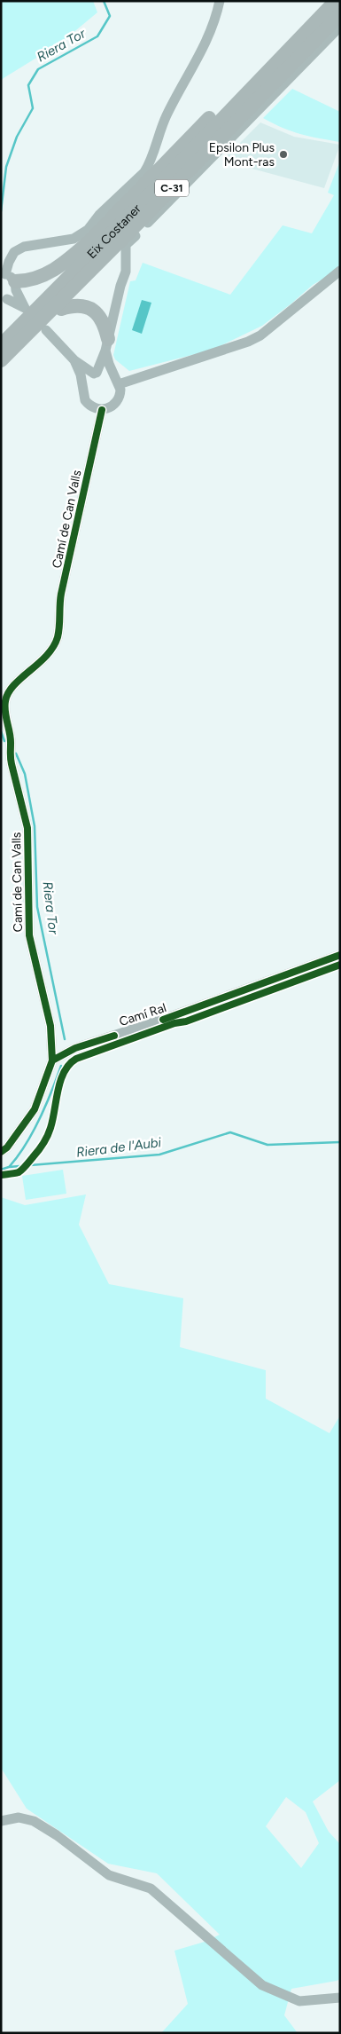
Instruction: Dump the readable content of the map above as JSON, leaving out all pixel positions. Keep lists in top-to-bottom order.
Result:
{
  "streets": {
    "highway": ["C-31", "Eix Costaner"],
    "street": ["Camí de Can Valls", "Camí Ral"]
  },
  "crossings": [
    ["Camí de Can Valls", "Camí Ral"]
  ],
  "water": ["Riera Tor", "Riera de l'Aubi"],
  "places": ["Epsilon Plus Mont-ras"]
}
